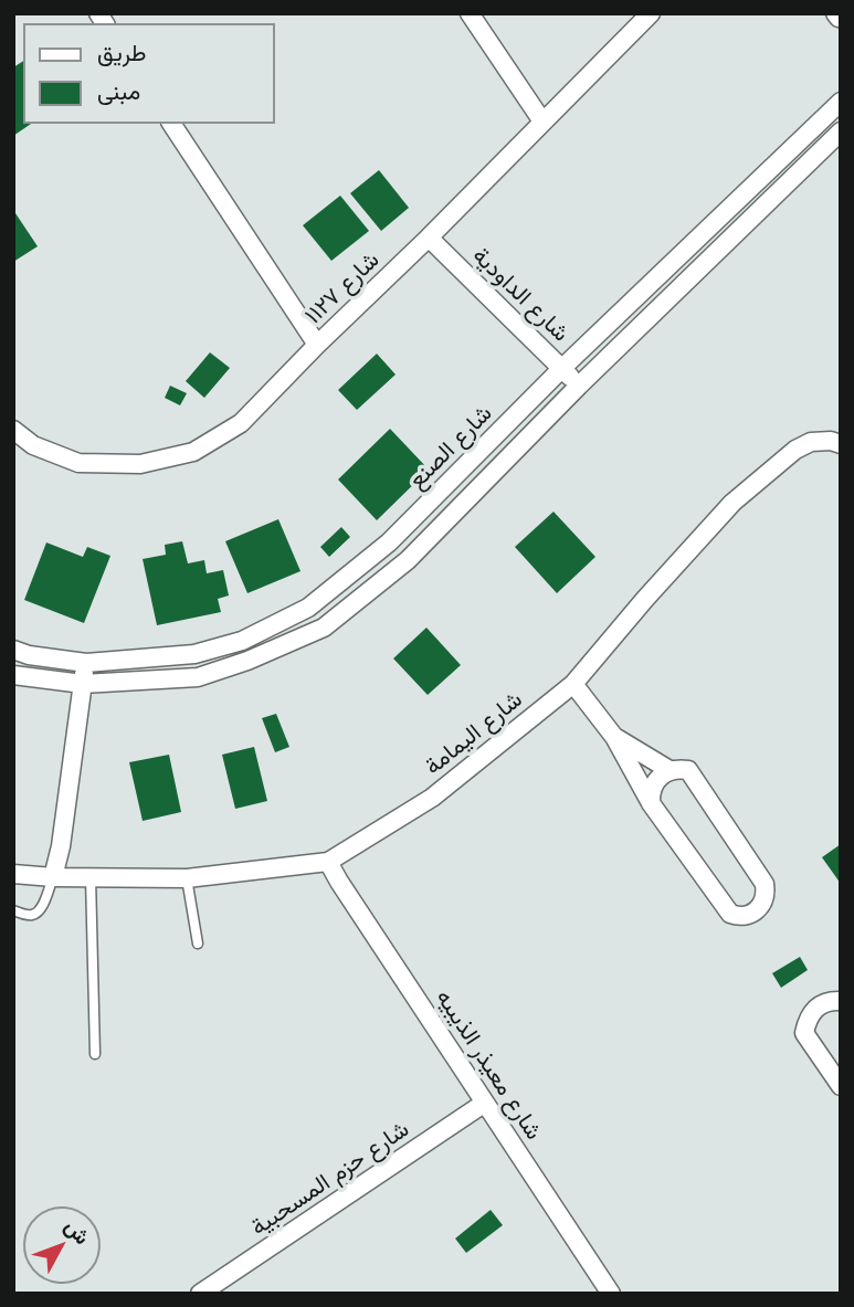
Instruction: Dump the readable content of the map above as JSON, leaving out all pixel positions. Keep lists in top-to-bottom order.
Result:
{
  "streets": {
    "street": [
      "شارع ١١٢٧",
      "شارع الداودية",
      "شارع الصنع",
      "شارع اليمامة",
      "شارع معيذر الذيبيه",
      "شارع حزم المسحبية"
    ]
  },
  "crossings": [
    ["شارع ١١٢٧", "شارع الداودية"],
    ["شارع الداودية", "شارع الصنع"],
    ["شارع اليمامة", "شارع معيذر الذيبيه"],
    ["شارع معيذر الذيبيه", "شارع حزم المسحبية"]
  ],
  "legend": ["طريق", "مبنى"],
  "north": "top right"
}
